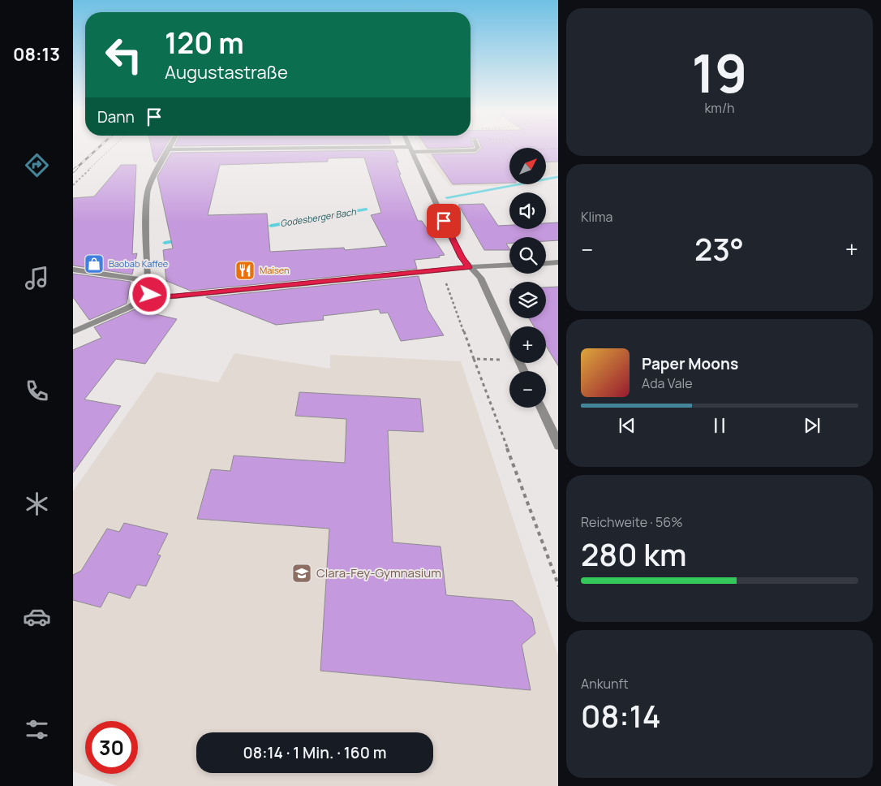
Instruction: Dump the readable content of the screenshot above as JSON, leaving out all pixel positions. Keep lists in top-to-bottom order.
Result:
{
  "water": ["Godesberger Bach"],
  "places": {
    "shop": ["Baobab Kaffee"],
    "restaurant": ["Maisen"],
    "school or university": ["Clara-Fey-Gymnasium"]
  },
  "north": "top right",
  "page": {
    "tabs": "08:13",
    "tile": [
      ["19", "km/h"],
      "Klima",
      ["Reichweite · 56%", "280 km"],
      ["Ankunft", "08:14"]
    ],
    "turn": ["120 m", "Augustastraße"],
    "then": "Dann",
    "map_buttons": ["+", "−"],
    "heat": ["−", "23°", "+"],
    "song": ["Paper Moons", "Ada Vale"],
    "limit": "30",
    "trip": "08:14 · 1 Min. · 160 m"
  }
}
